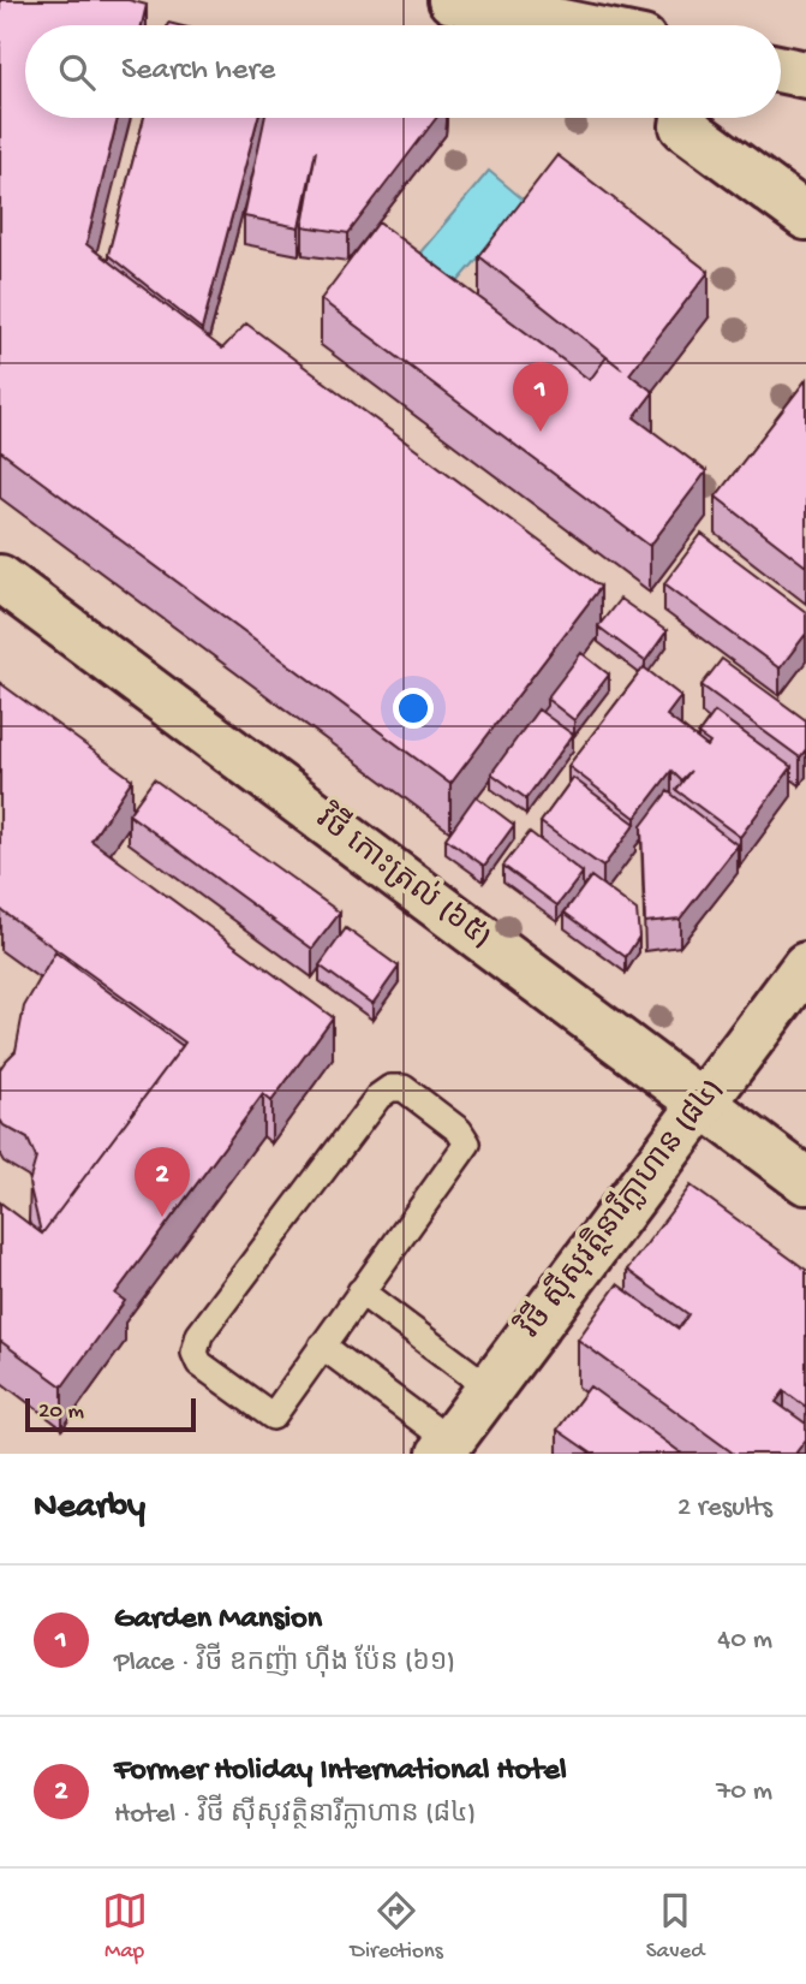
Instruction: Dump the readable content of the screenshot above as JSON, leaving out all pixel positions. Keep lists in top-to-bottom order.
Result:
{
  "streets": {
    "street": ["វិថី កោះត្រល់ (៦៥)", "វិថី ស៊ីសុវត្ថិនារីក្លាហាន (៨៤)"]
  },
  "crossings": [
    ["វិថី កោះត្រល់ (៦៥)", "វិថី ស៊ីសុវត្ថិនារីក្លាហាន (៨៤)"]
  ],
  "scale_bar": "20 m",
  "page": {
    "search": "Search here",
    "pins": ["1", "2"],
    "scale": "20 m",
    "heading": ["Nearby", "2 results"],
    "list": [
      {
        "mark": "1",
        "name": "Garden Mansion",
        "note": "Place · វិថី ឧកញ៉ា ហ៊ីង ប៉ែន (៦១)",
        "value": "40 m"
      },
      {
        "mark": "2",
        "name": "Former Holiday International Hotel",
        "note": "Hotel · វិថី ស៊ីសុវត្ថិនារីក្លាហាន (៨៤)",
        "value": "70 m"
      }
    ],
    "nav": ["Map", "Directions", "Saved"]
  }
}
